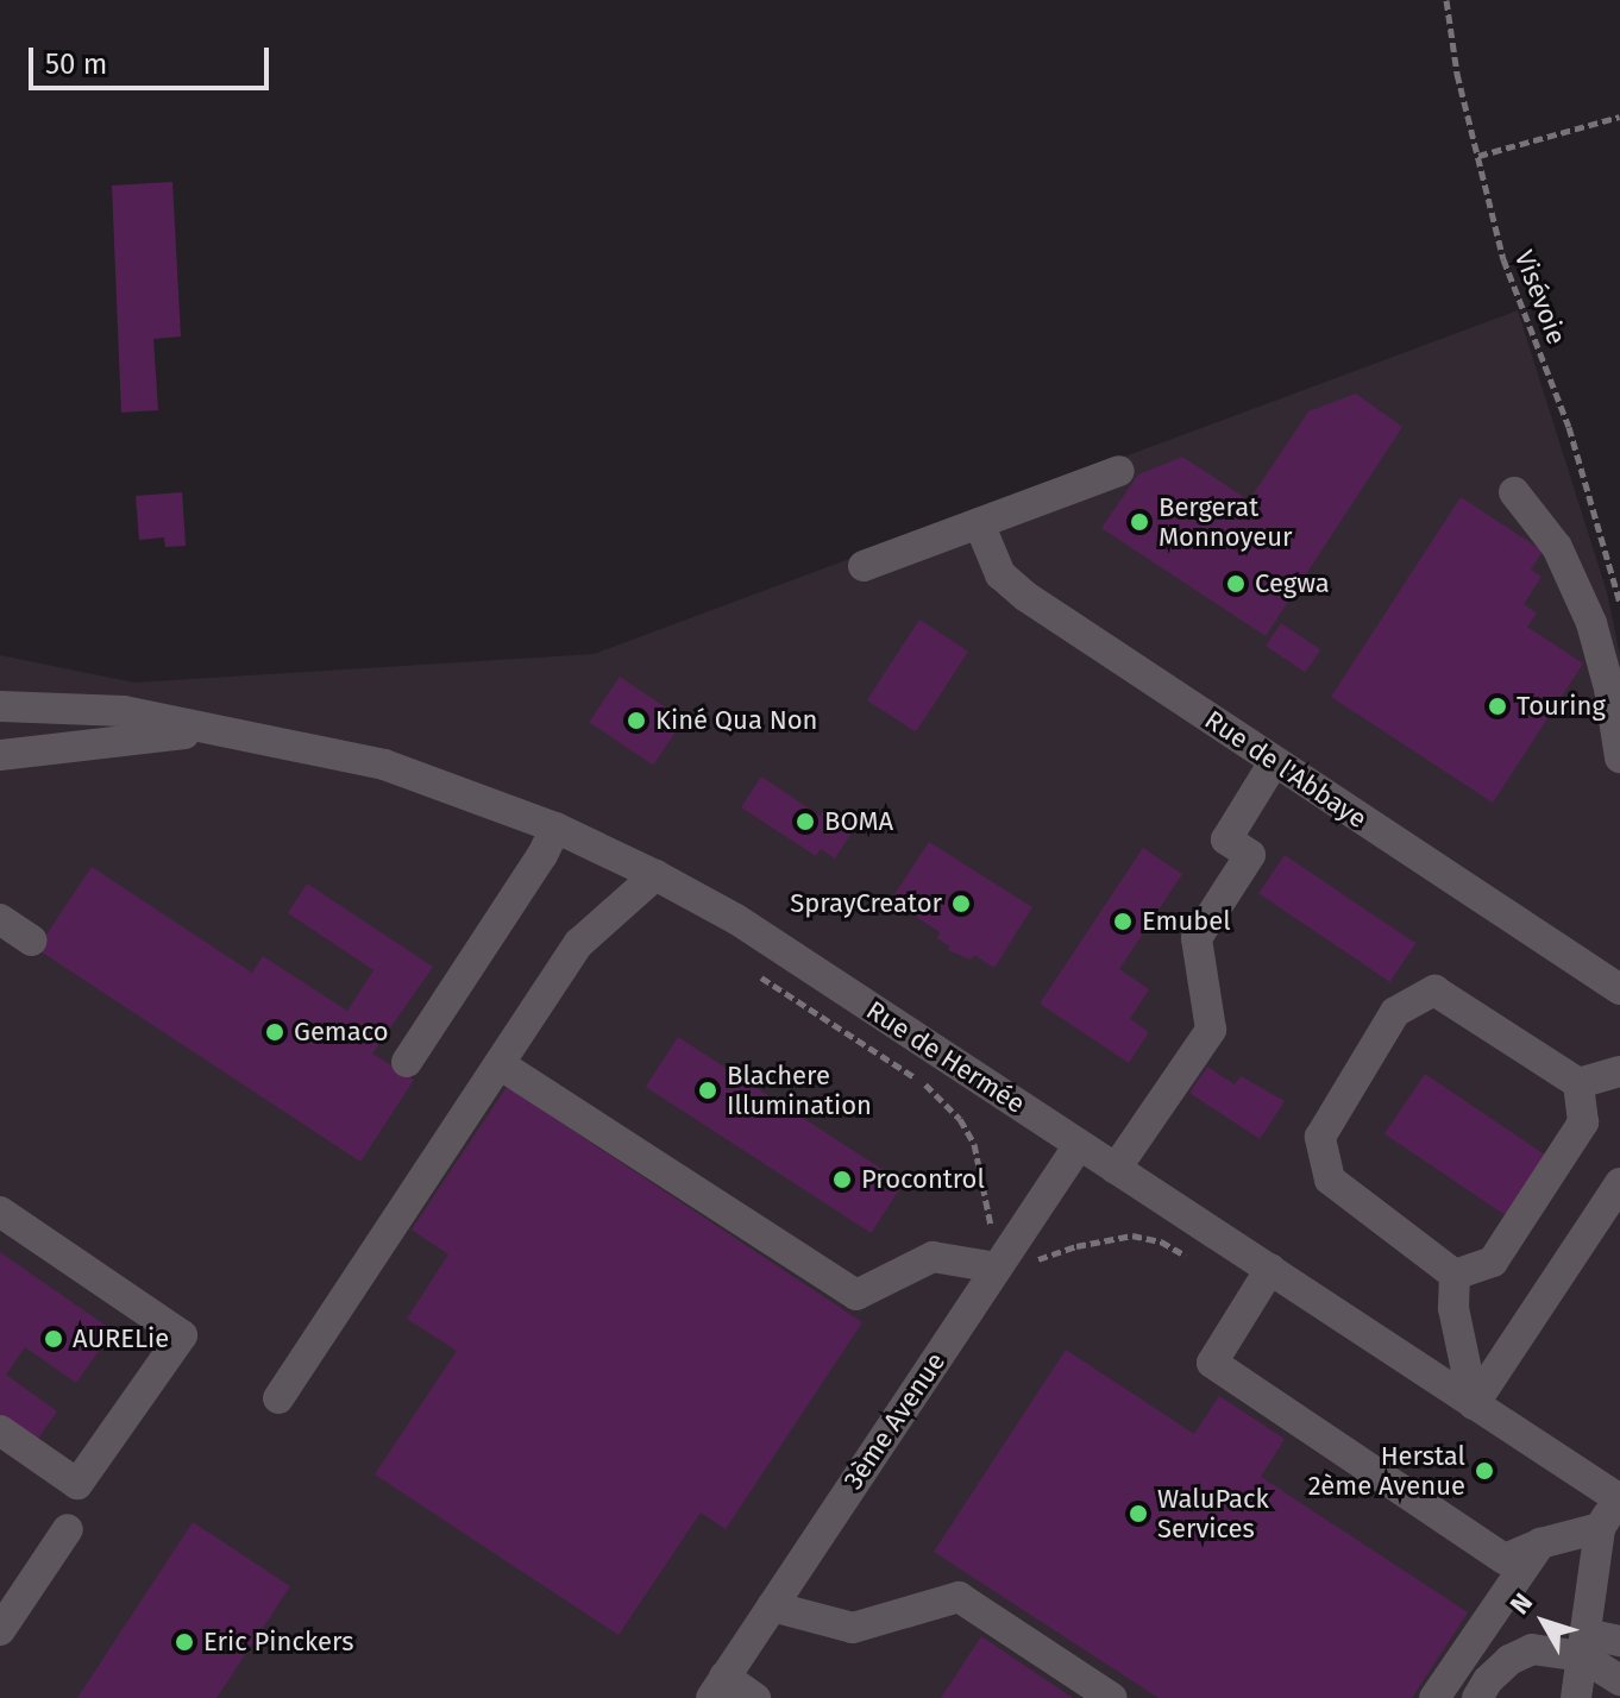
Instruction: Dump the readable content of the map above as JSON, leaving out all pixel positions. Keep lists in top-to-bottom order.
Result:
{
  "streets": {
    "street": ["Rue de l'Abbaye", "Rue de Hermée", "3ème Avenue"],
    "path": ["Visévoie"]
  },
  "crossings": [
    ["Rue de Hermée", "3ème Avenue"]
  ],
  "places": [
    "Bergerat Monnoyeur",
    "Cegwa",
    "Touring",
    "Kiné Qua Non",
    "BOMA",
    "SprayCreator",
    "Emubel",
    "Gemaco",
    "Blachere Illumination",
    "Procontrol",
    "AURELie",
    "Herstal 2ème Avenue",
    "WaluPack Services",
    "Eric Pinckers"
  ],
  "scale_bar": "50 m",
  "north": "top left"
}
